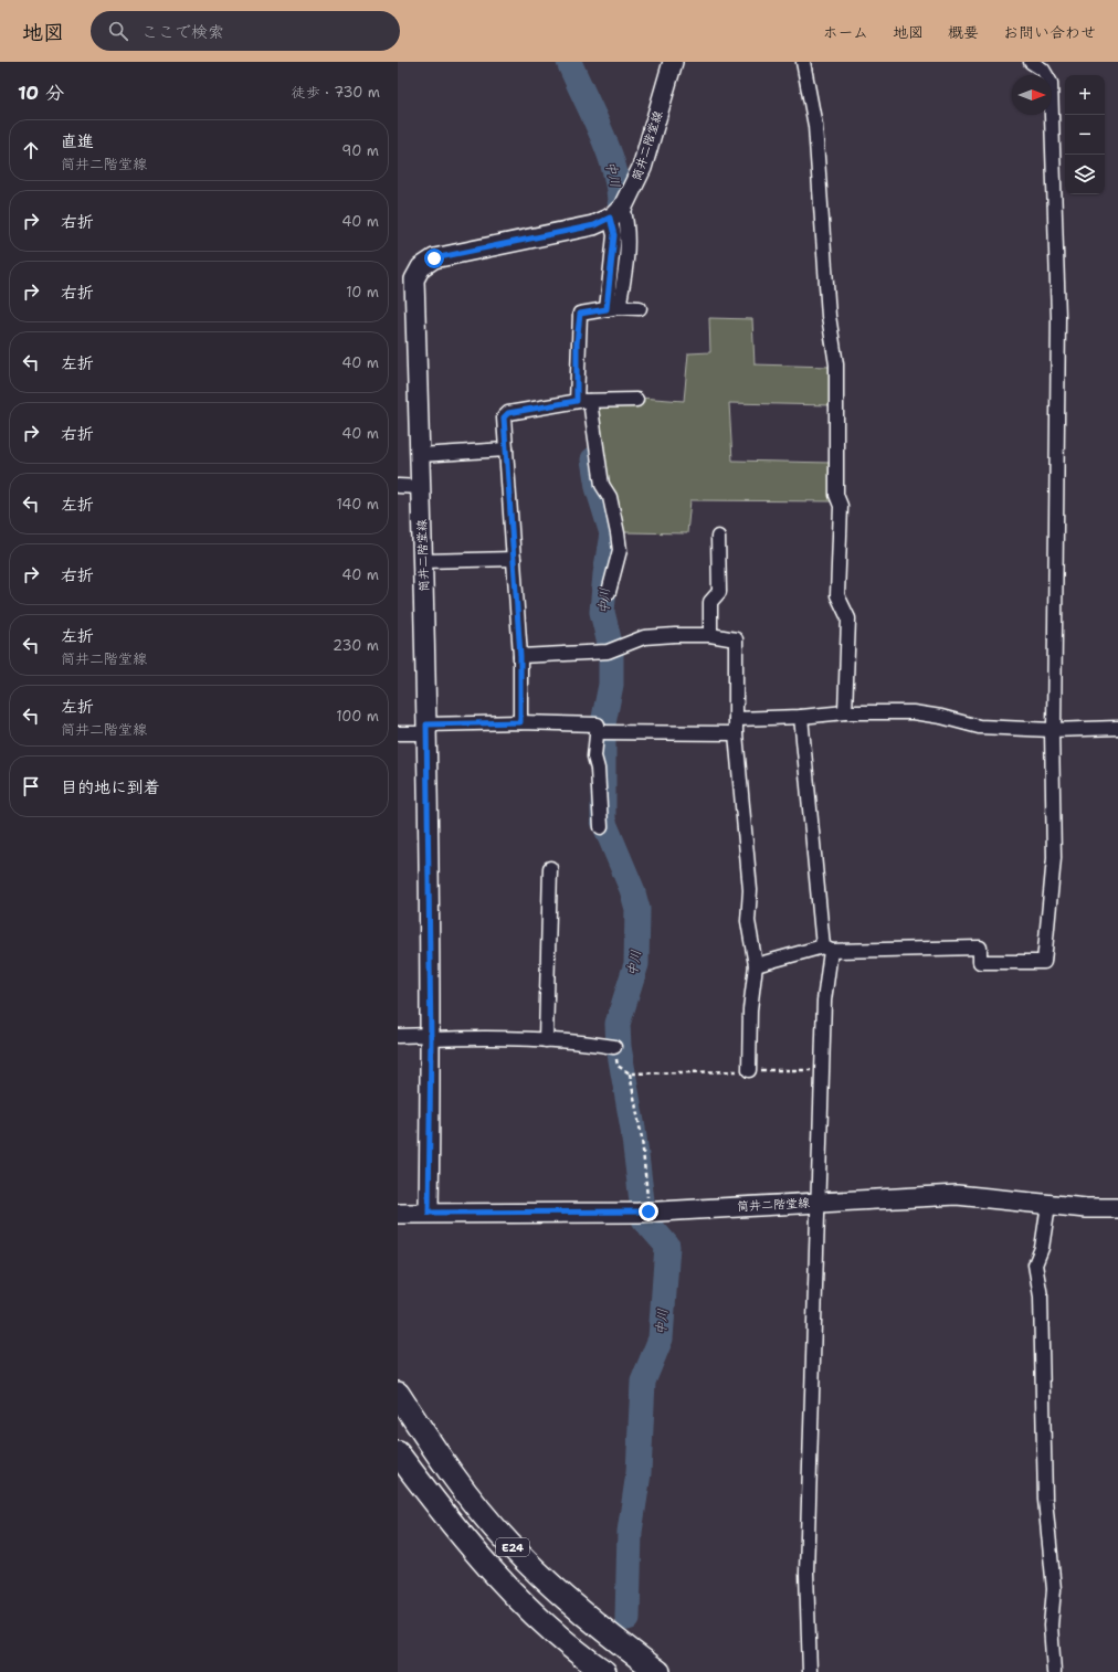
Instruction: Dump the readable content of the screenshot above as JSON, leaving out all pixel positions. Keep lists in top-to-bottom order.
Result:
{
  "streets": {
    "highway": ["E24"],
    "main road": ["筒井二階堂線"]
  },
  "water": ["中川"],
  "north": "right",
  "page": {
    "header": "地図",
    "search": "ここで検索",
    "nav": [
      "ホーム",
      "地図",
      "概要",
      "お問い合わせ"
    ],
    "heading": ["10 分", "徒歩 · 730 m"],
    "map_buttons": ["+", "−"],
    "list": [
      ["直進", "筒井二階堂線", "90 m"],
      ["右折", "40 m"],
      ["右折", "10 m"],
      ["左折", "40 m"],
      ["右折", "40 m"],
      ["左折", "140 m"],
      ["右折", "40 m"],
      ["左折", "筒井二階堂線", "230 m"],
      ["左折", "筒井二階堂線", "100 m"],
      "目的地に到着"
    ]
  }
}
